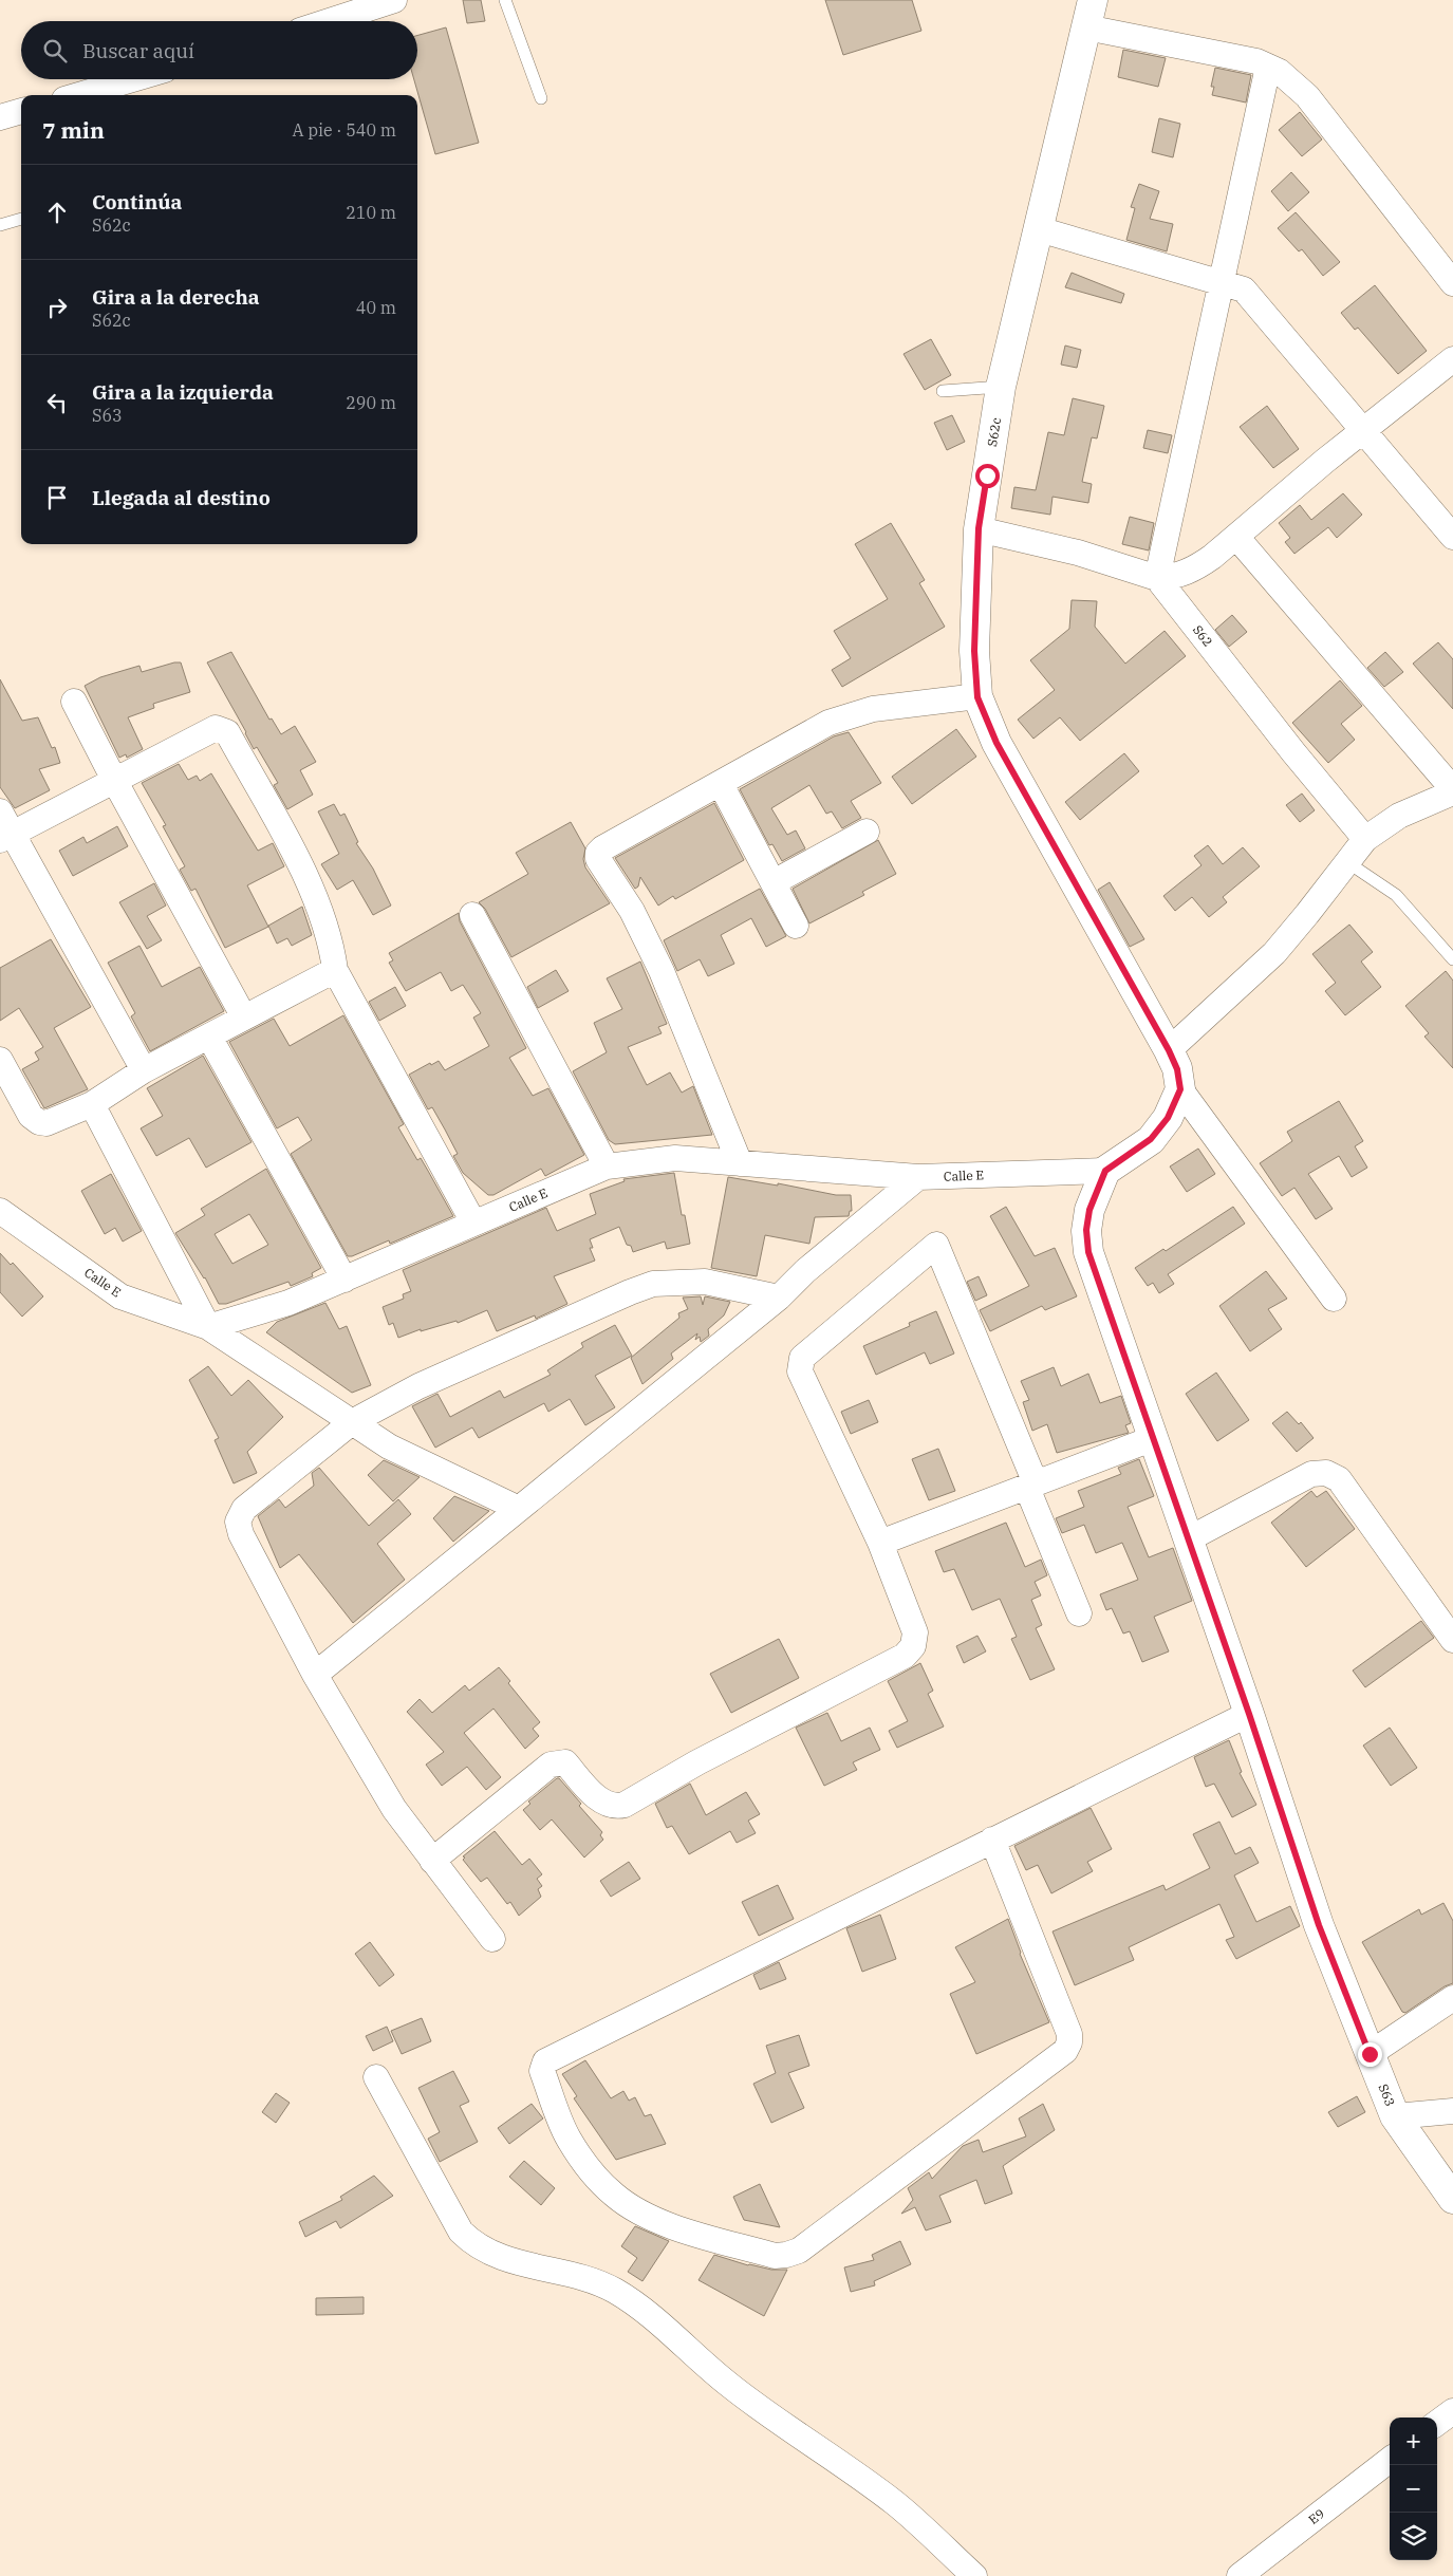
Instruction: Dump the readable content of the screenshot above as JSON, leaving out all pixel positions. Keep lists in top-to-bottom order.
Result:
{
  "streets": {
    "main road": ["S62c", "S63"],
    "street": ["S62", "Calle E", "E9"]
  },
  "crossings": [
    ["Calle E", "S63"]
  ],
  "page": {
    "search": "Buscar aquí",
    "heading": ["7 min", "A pie · 540 m"],
    "list": [
      ["Continúa", "S62c", "210 m"],
      ["Gira a la derecha", "S62c", "40 m"],
      ["Gira a la izquierda", "S63", "290 m"],
      "Llegada al destino"
    ],
    "map_buttons": ["+", "−"]
  }
}
